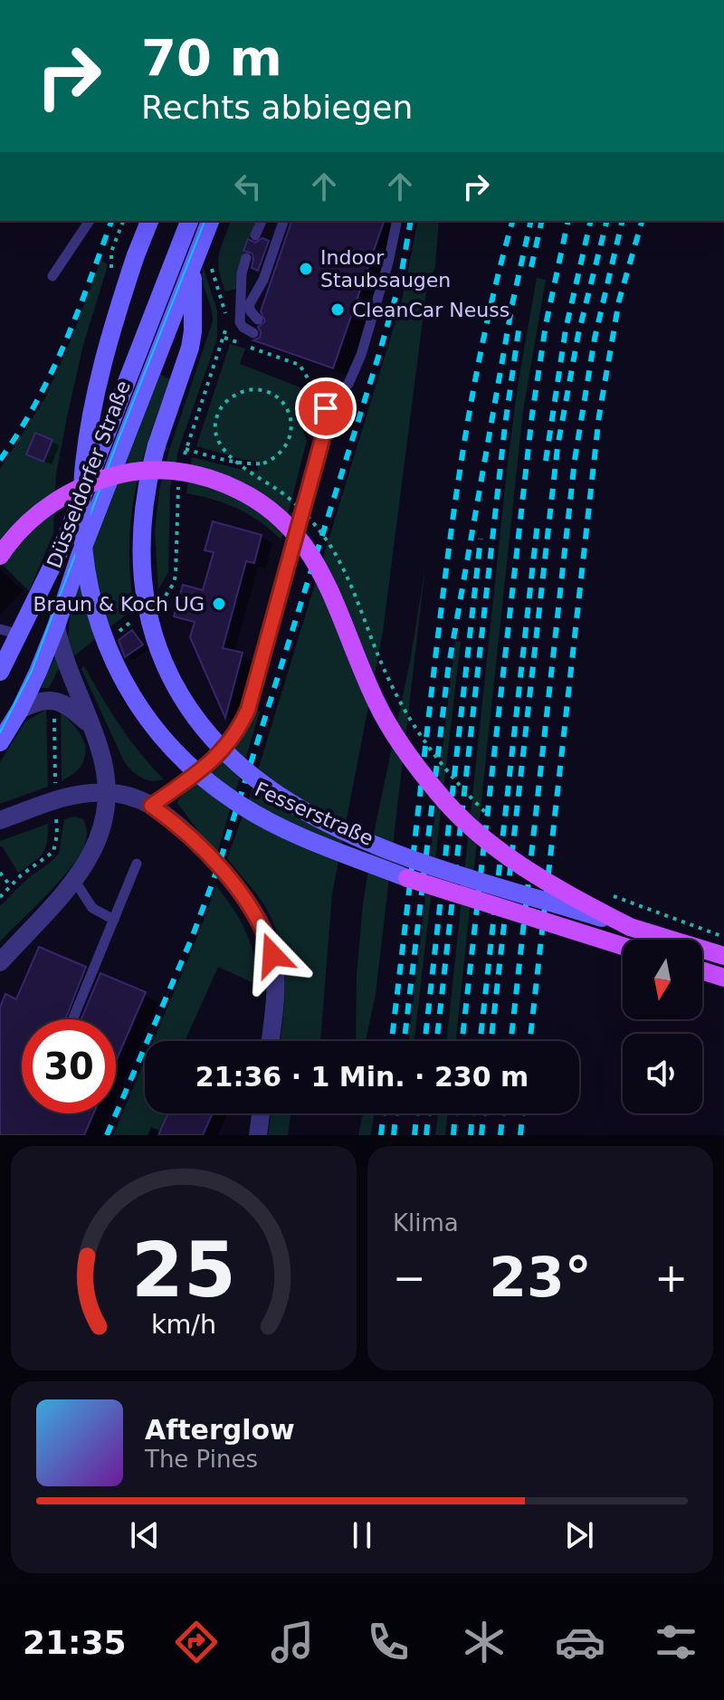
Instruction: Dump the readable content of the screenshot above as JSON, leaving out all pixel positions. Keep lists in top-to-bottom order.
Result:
{
  "streets": {
    "main road": ["Düsseldorfer Straße", "Fesserstraße"]
  },
  "crossings": [
    ["Düsseldorfer Straße", "Fesserstraße"]
  ],
  "places": ["Indoor Staubsaugen", "CleanCar Neuss", "Braun & Koch UG"],
  "north": "bottom",
  "page": {
    "turn": ["70 m", "Rechts abbiegen"],
    "limit": "30",
    "trip": "21:36 · 1 Min. · 230 m",
    "tile": "Klima",
    "heat": ["−", "23°", "+"],
    "song": ["Afterglow", "The Pines"],
    "tabs": "21:35",
    "gauge": ["25", "km/h"]
  }
}
